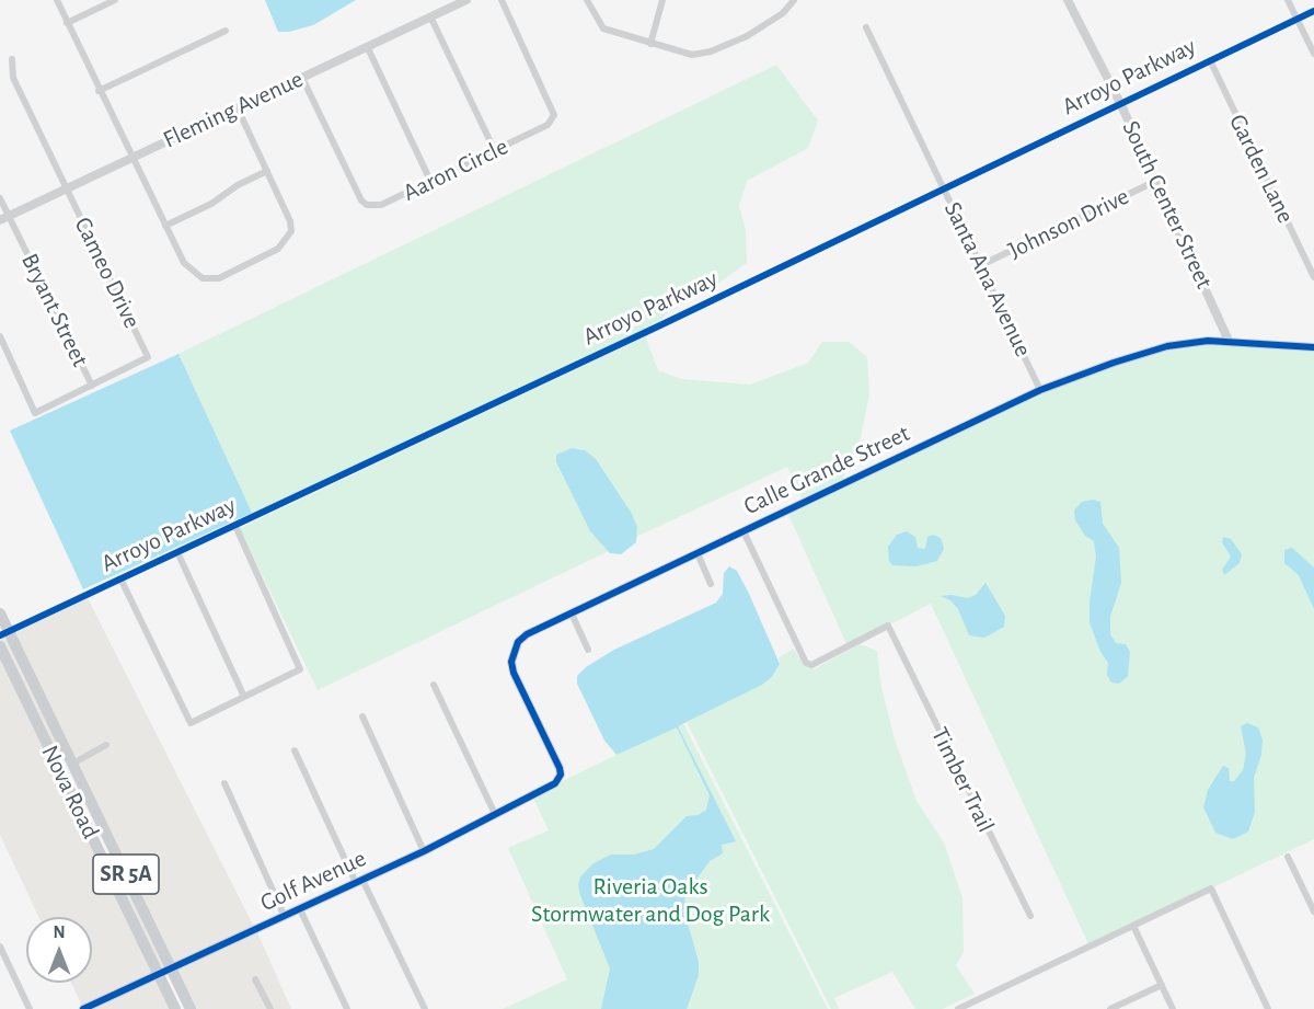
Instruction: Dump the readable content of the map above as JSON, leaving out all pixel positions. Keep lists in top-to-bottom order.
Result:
{
  "streets": {
    "main road": ["Nova Road", "SR 5A"],
    "street": [
      "Arroyo Parkway",
      "Fleming Avenue",
      "Garden Lane",
      "Aaron Circle",
      "South Center Street",
      "Johnson Drive",
      "Cameo Drive",
      "Santa Ana Avenue",
      "Bryant Street",
      "Calle Grande Street",
      "Timber Trail",
      "Golf Avenue"
    ]
  },
  "crossings": [
    ["Arroyo Parkway", "Garden Lane"],
    ["Arroyo Parkway", "South Center Street"],
    ["Arroyo Parkway", "Santa Ana Avenue"],
    ["Arroyo Parkway", "SR 5A"],
    ["Fleming Avenue", "Aaron Circle"],
    ["Fleming Avenue", "Cameo Drive"],
    ["Fleming Avenue", "Bryant Street"],
    ["South Center Street", "Johnson Drive"],
    ["South Center Street", "Calle Grande Street"],
    ["Johnson Drive", "Santa Ana Avenue"],
    ["Cameo Drive", "Bryant Street"],
    ["Santa Ana Avenue", "Calle Grande Street"],
    ["Calle Grande Street", "Timber Trail"],
    ["Calle Grande Street", "Golf Avenue"],
    ["Nova Road", "Golf Avenue"],
    ["SR 5A", "Golf Avenue"]
  ],
  "parks": ["Riveria Oaks Stormwater and Dog Park"],
  "north": "top"
}
